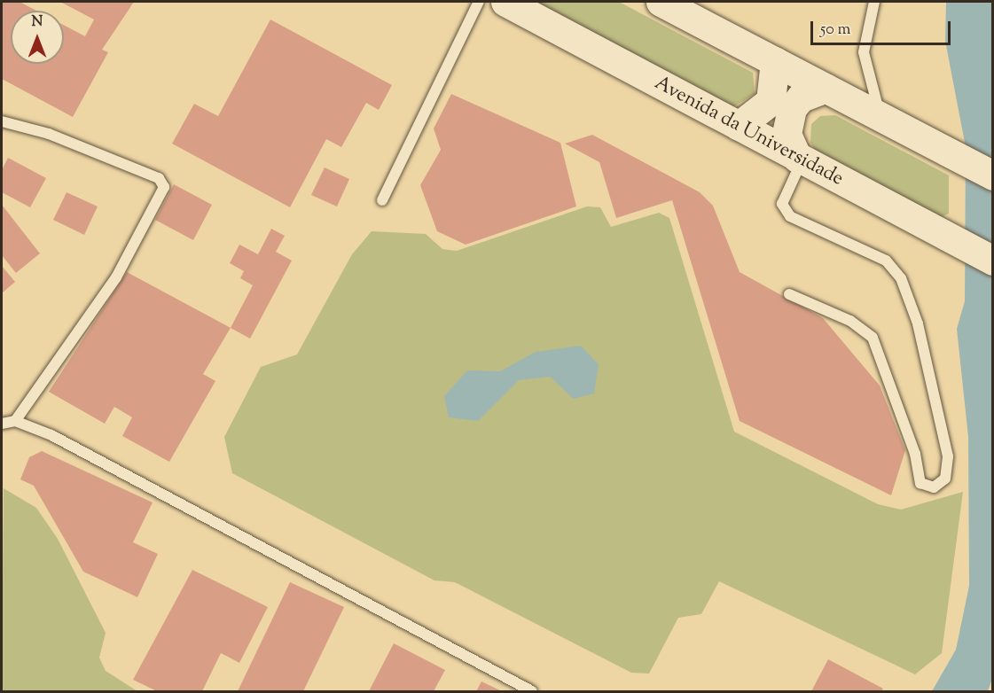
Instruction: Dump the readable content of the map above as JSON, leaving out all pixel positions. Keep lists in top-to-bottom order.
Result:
{
  "streets": {
    "main road": ["Avenida da Universidade"]
  },
  "scale_bar": "50 m",
  "north": "top"
}
